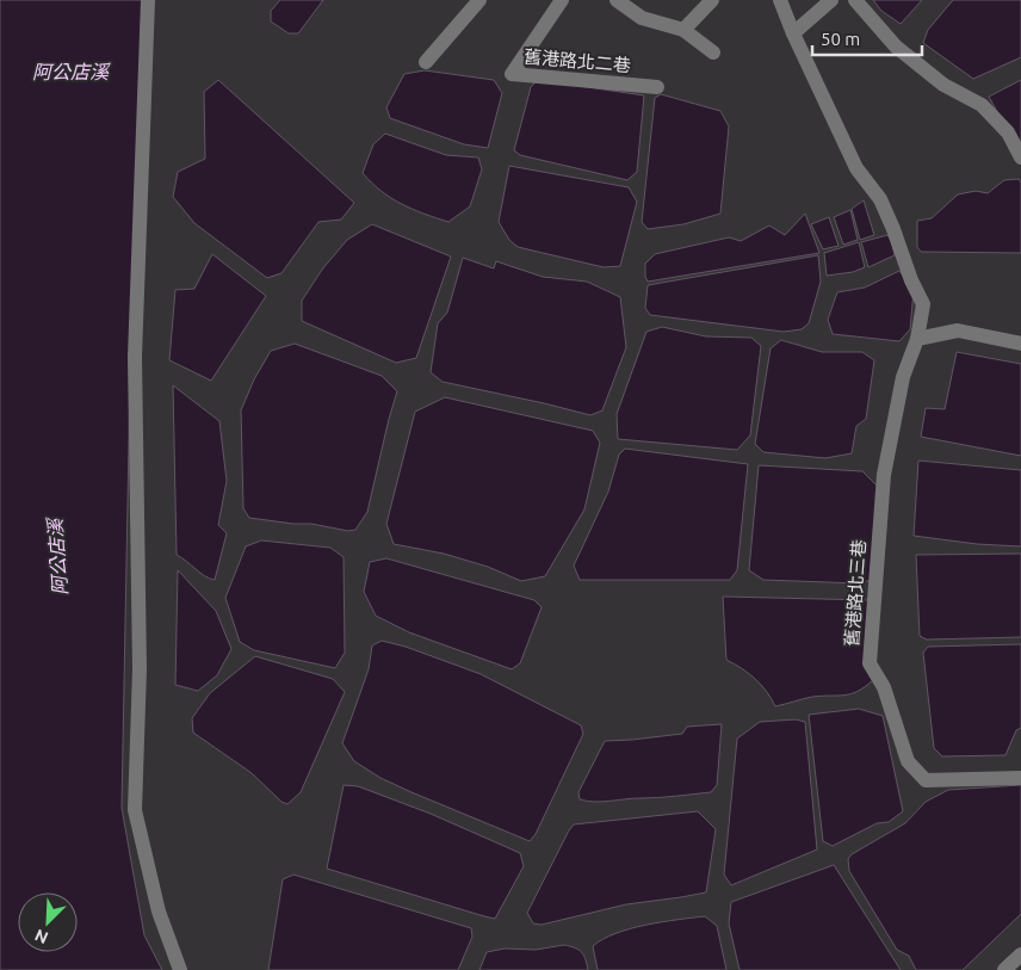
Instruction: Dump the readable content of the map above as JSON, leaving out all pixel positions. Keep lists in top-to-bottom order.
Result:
{
  "streets": {
    "street": ["舊港路北二巷", "舊港路北三巷"]
  },
  "water": ["阿公店溪"],
  "scale_bar": "50 m",
  "north": "bottom left"
}
